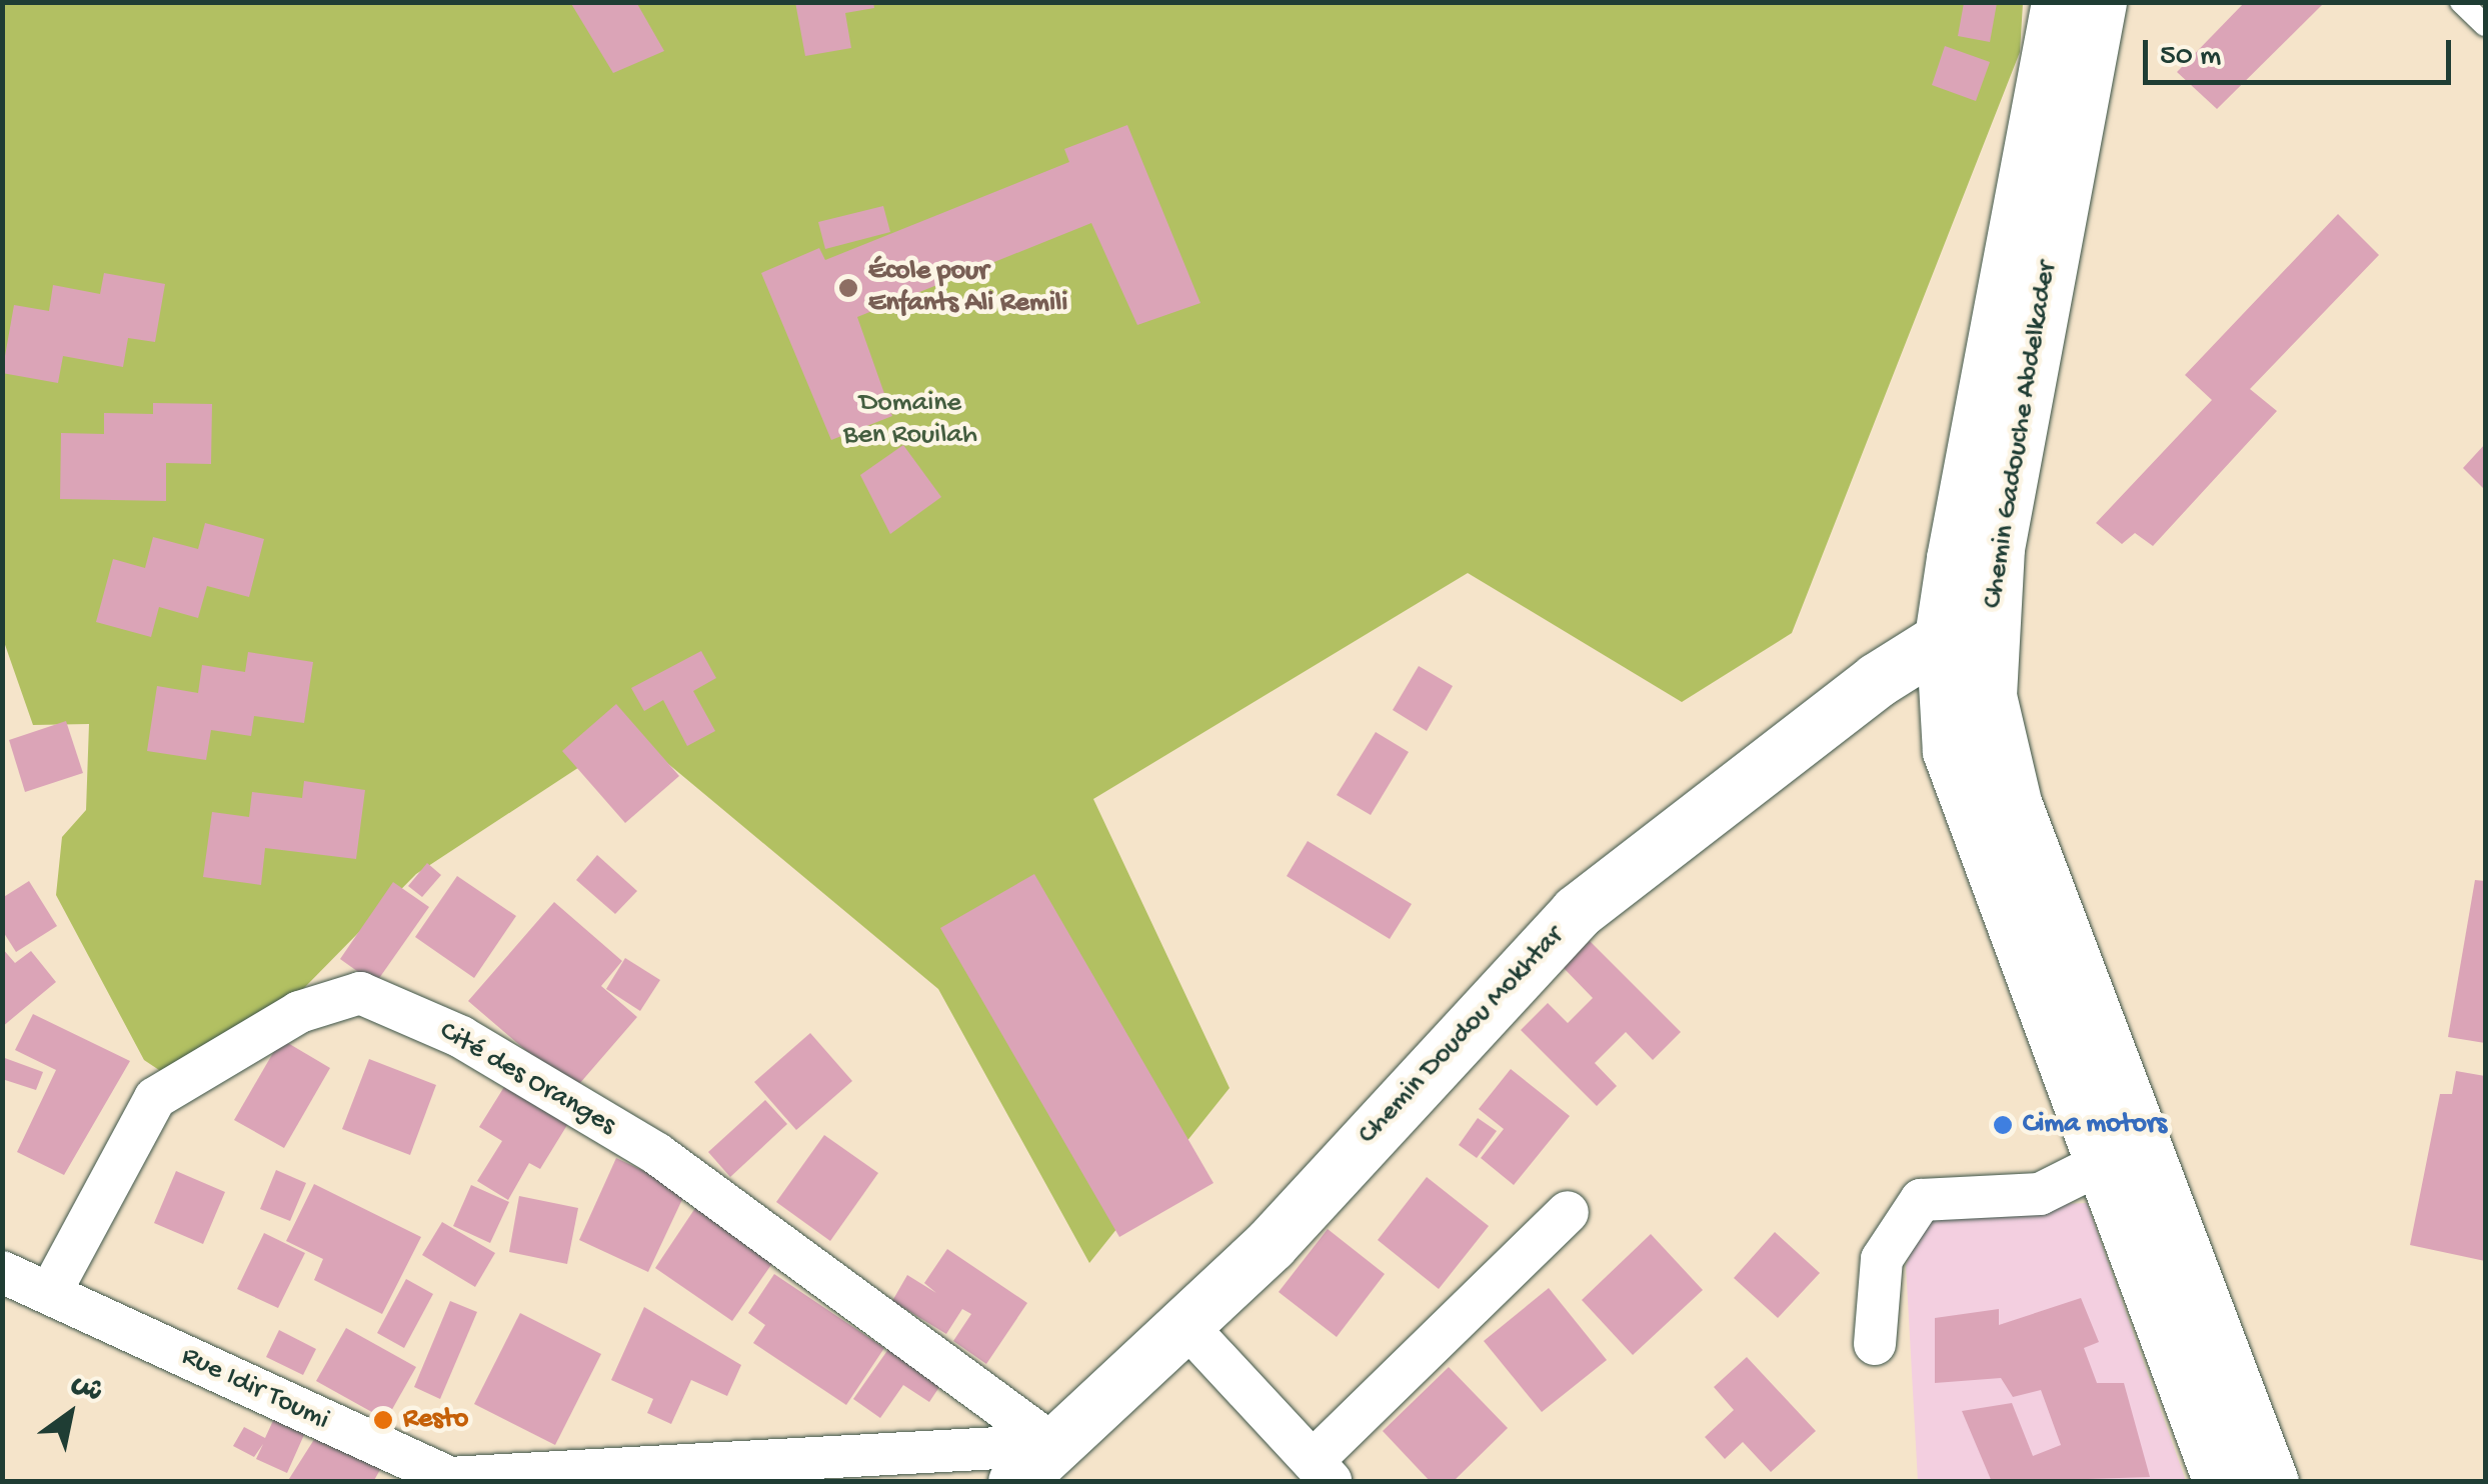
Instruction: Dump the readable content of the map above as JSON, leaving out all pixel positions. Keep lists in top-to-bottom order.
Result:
{
  "streets": {
    "main road": ["Chemin Gadouche Abdelkader", "Chemin Doudou Mokhtar"],
    "street": ["Cité des Oranges", "Rue Idir Toumi"]
  },
  "crossings": [
    ["Chemin Gadouche Abdelkader", "Chemin Doudou Mokhtar"],
    ["Chemin Doudou Mokhtar", "Cité des Oranges"],
    ["Chemin Doudou Mokhtar", "Rue Idir Toumi"],
    ["Cité des Oranges", "Rue Idir Toumi"]
  ],
  "parks": ["Domaine Ben Rouilah"],
  "places": ["École pour Enfants Ali Remili", "Cima motors", "Resto"],
  "scale_bar": "50 m",
  "north": "top right"
}
